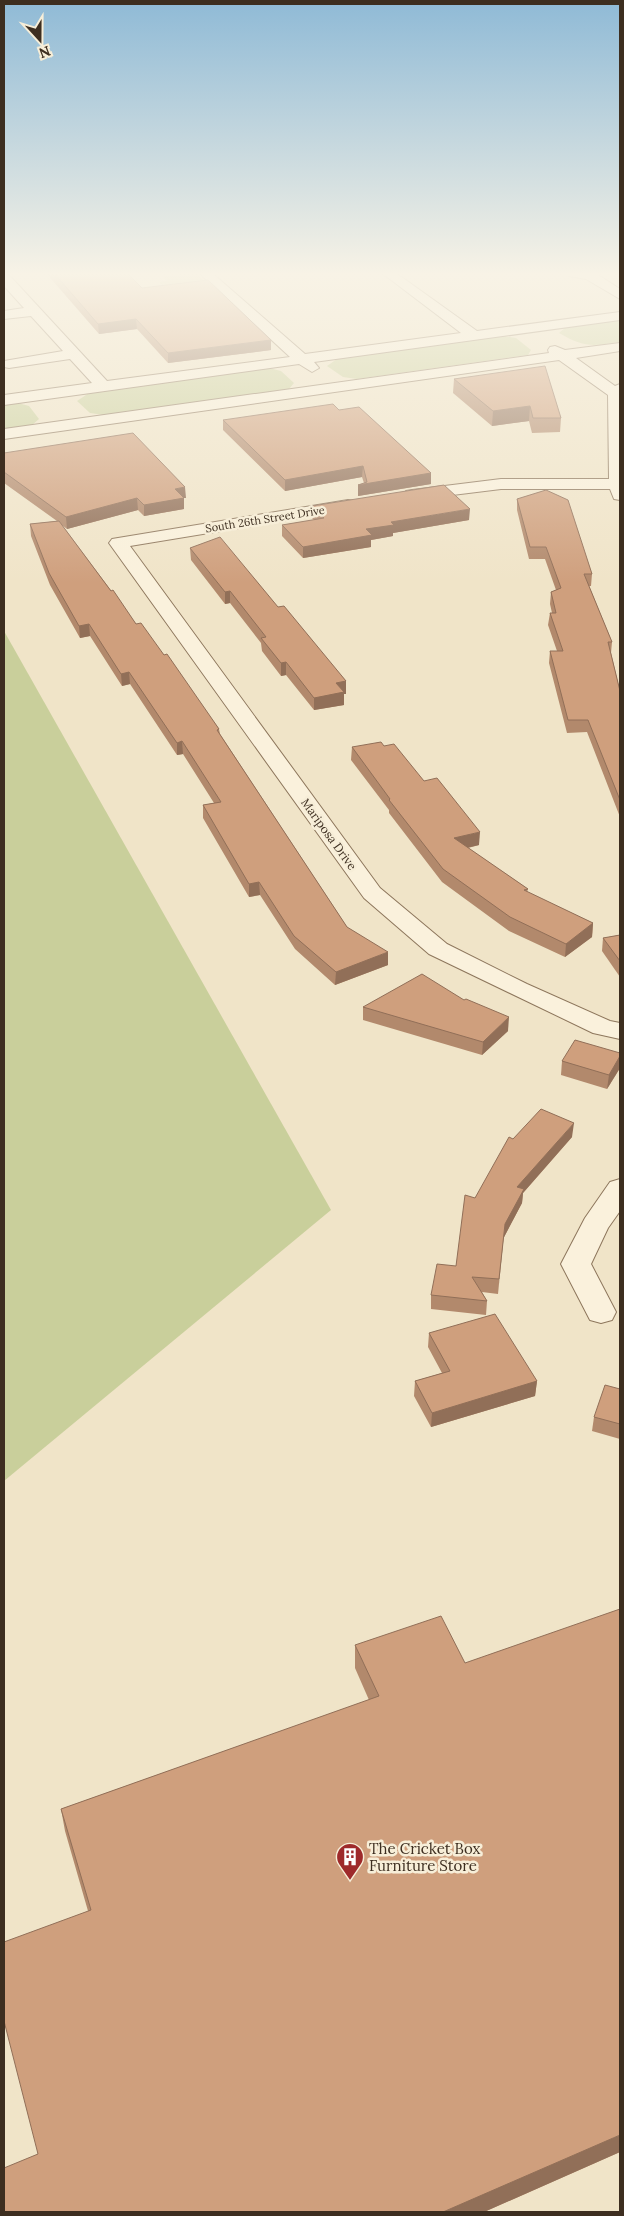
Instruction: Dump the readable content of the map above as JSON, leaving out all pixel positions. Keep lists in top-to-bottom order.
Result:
{
  "streets": {
    "street": ["South 26th Street Drive", "Mariposa Drive"]
  },
  "crossings": [
    ["South 26th Street Drive", "Mariposa Drive"]
  ],
  "places": {
    "building": ["The Cricket Box Furniture Store"]
  },
  "north": "bottom"
}
